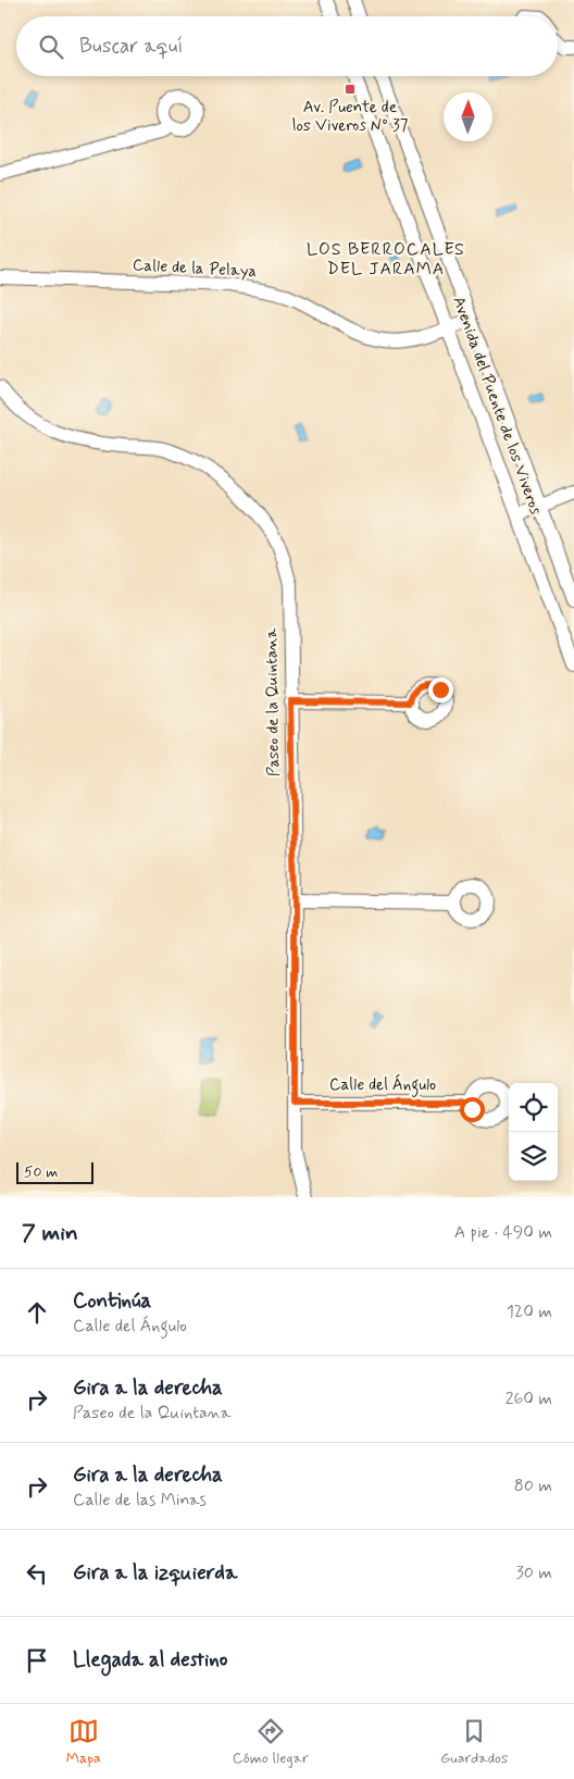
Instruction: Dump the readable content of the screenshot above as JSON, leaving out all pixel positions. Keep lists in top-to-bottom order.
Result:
{
  "streets": {
    "street": [
      "Calle de la Pelaya",
      "Avenida del Puente de los Viveros",
      "Paseo de la Quintana",
      "Calle del Ángulo"
    ]
  },
  "crossings": [
    ["Calle de la Pelaya", "Avenida del Puente de los Viveros"],
    ["Paseo de la Quintana", "Calle del Ángulo"]
  ],
  "districts": ["LOS BERROCALES DEL JARAMA"],
  "places": {
    "transit": ["Av. Puente de los Viveros Nº 37"]
  },
  "scale_bar": "50 m",
  "north": "top",
  "page": {
    "search": "Buscar aquí",
    "scale": "50 m",
    "heading": ["7 min", "A pie · 490 m"],
    "list": [
      ["Continúa", "Calle del Ángulo", "120 m"],
      ["Gira a la derecha", "Paseo de la Quintana", "260 m"],
      ["Gira a la derecha", "Calle de las Minas", "80 m"],
      ["Gira a la izquierda", "30 m"],
      "Llegada al destino"
    ],
    "nav": ["Mapa", "Cómo llegar", "Guardados"]
  }
}
